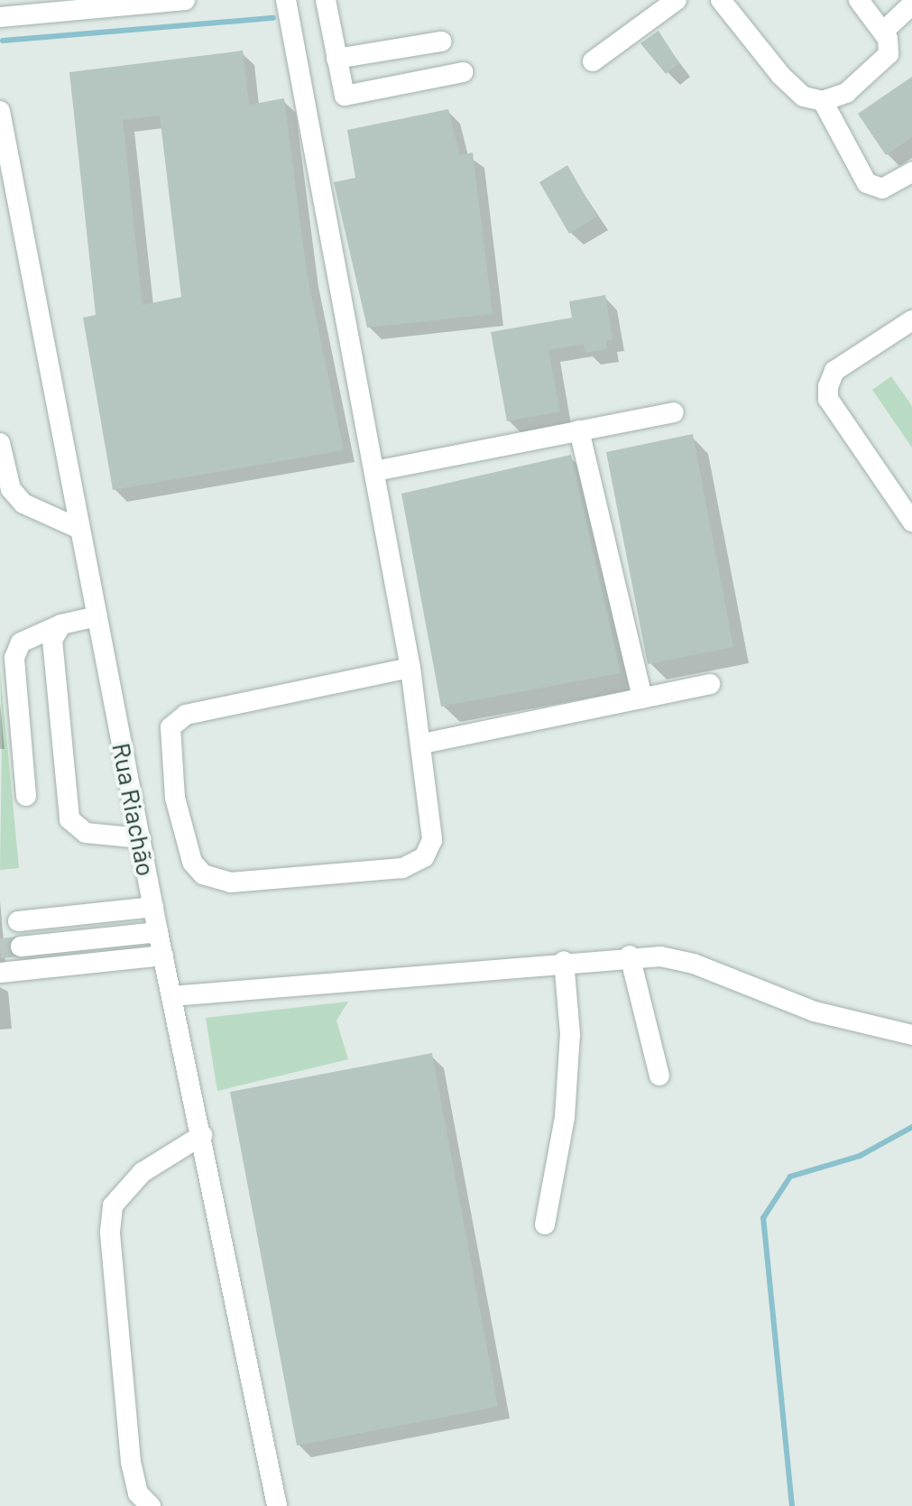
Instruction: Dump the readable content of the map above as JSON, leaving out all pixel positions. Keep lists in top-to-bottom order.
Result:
{
  "streets": {
    "street": ["Rua Riachão"]
  }
}
